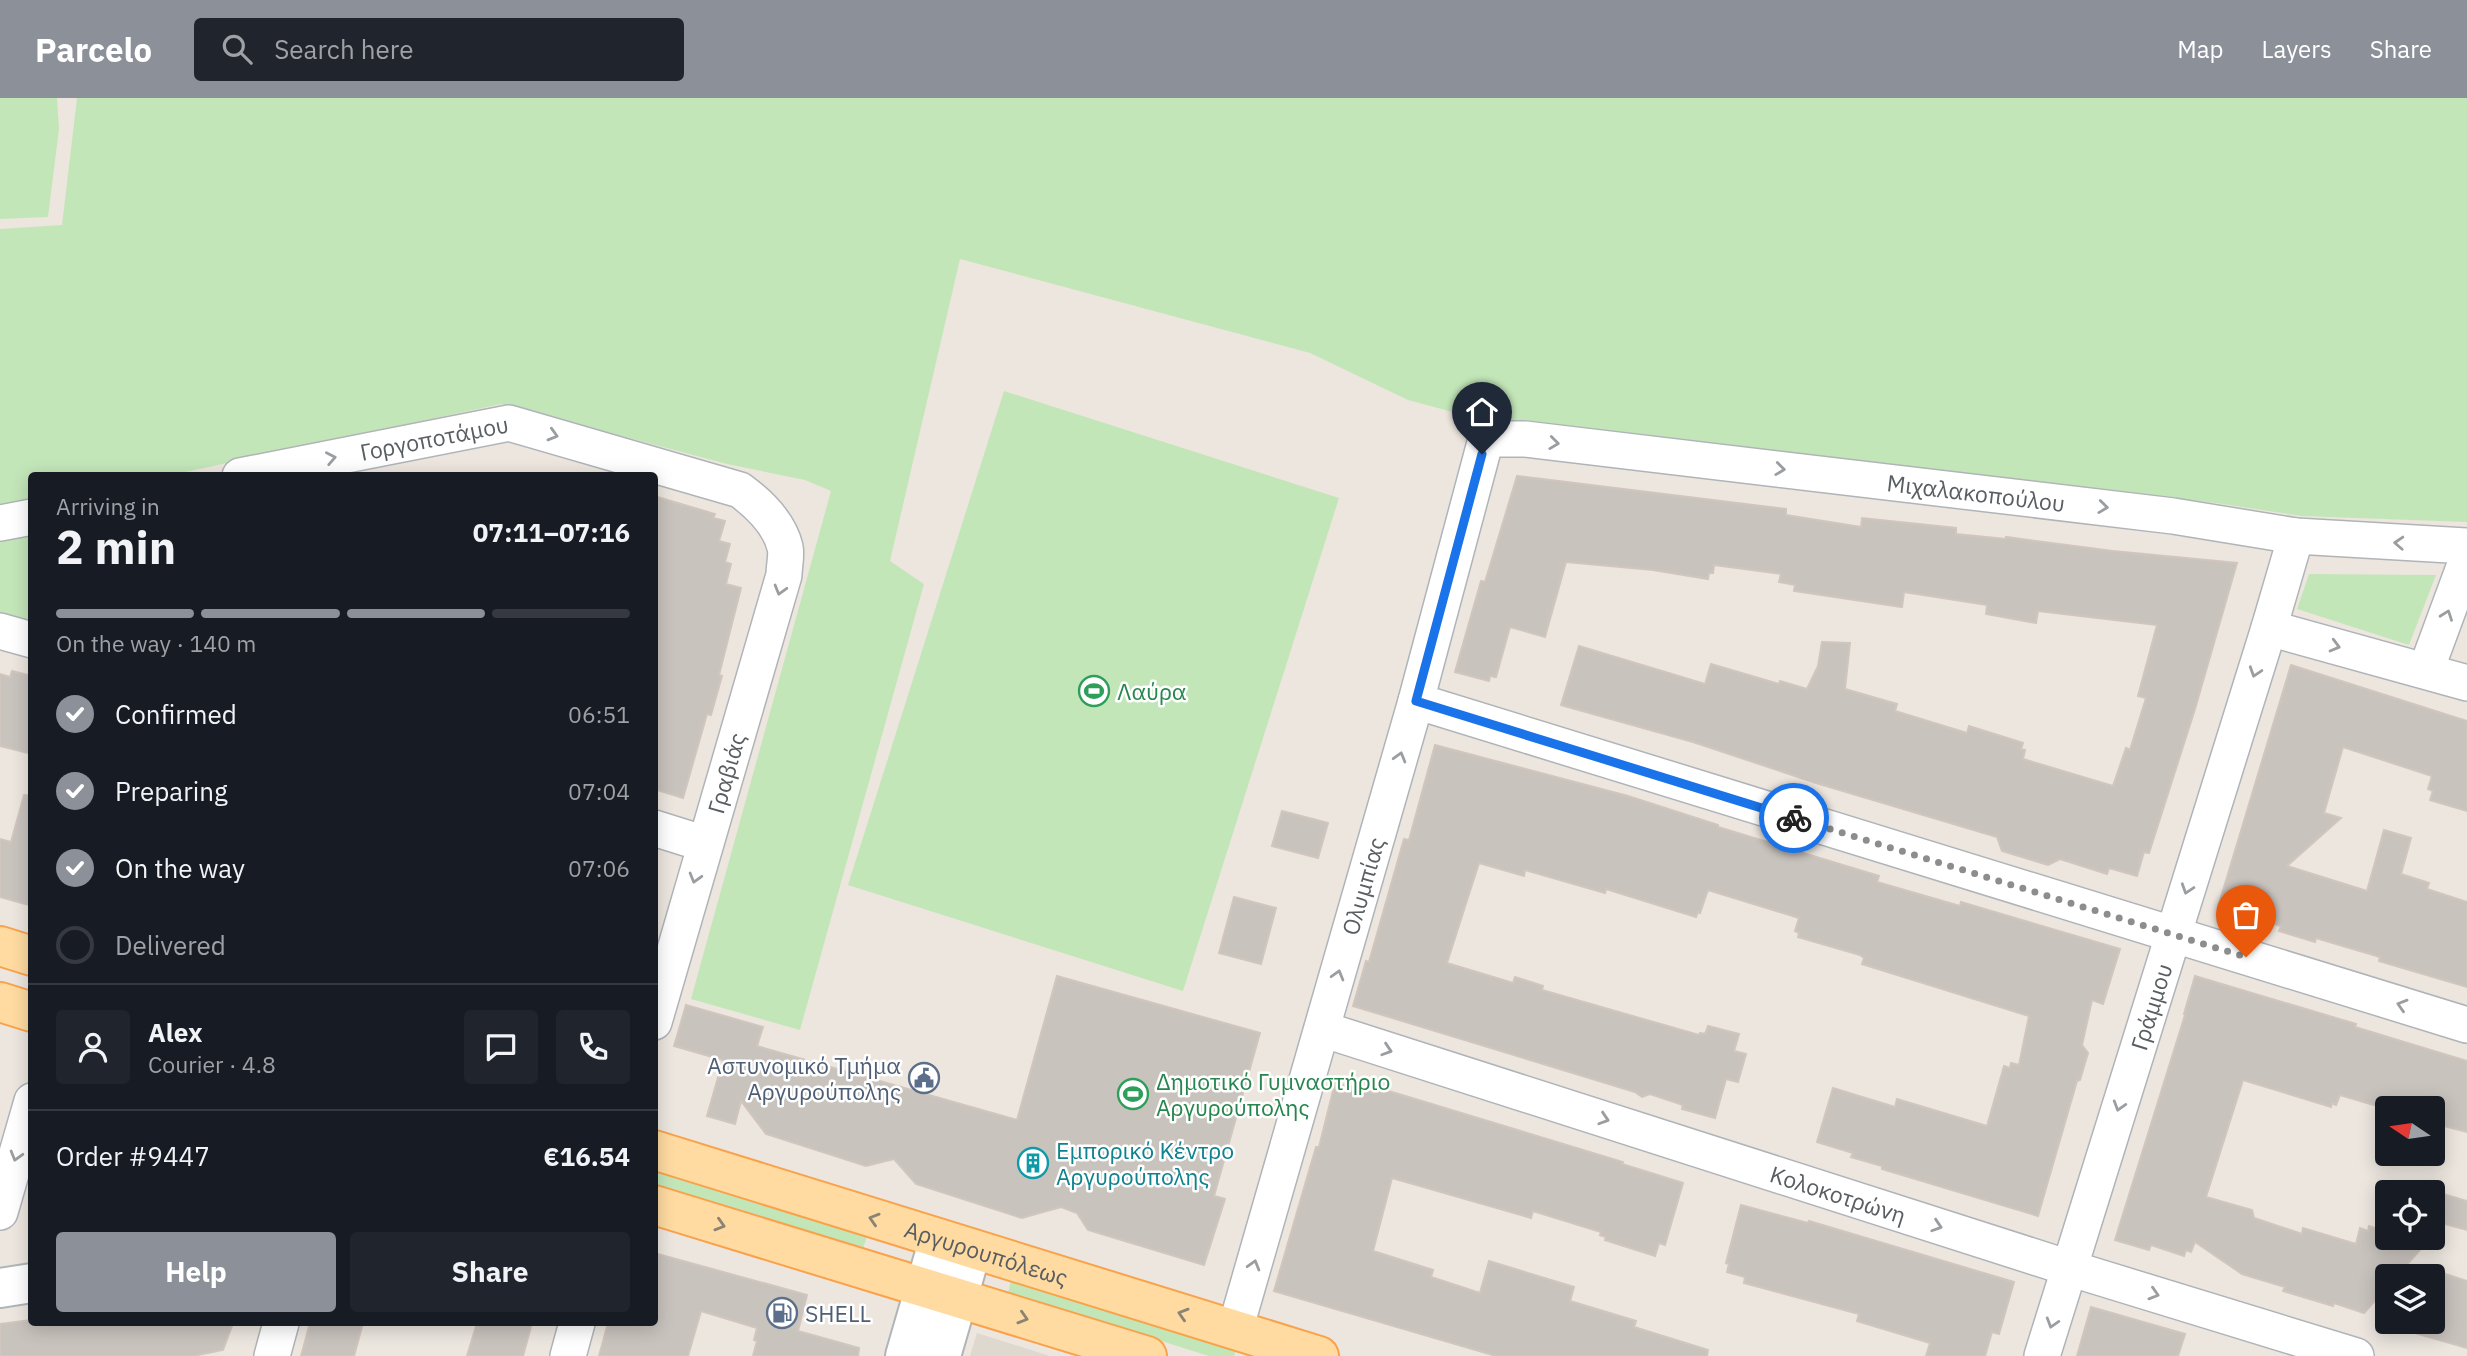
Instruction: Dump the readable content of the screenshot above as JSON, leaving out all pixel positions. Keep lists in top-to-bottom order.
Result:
{
  "streets": {
    "main road": ["Αργυρουπόλεως"],
    "street": [
      "Γοργοποτάμου",
      "Μιχαλακοπούλου",
      "Γραβιάς",
      "Ολυμπίας",
      "Γράμμου",
      "Κολοκοτρώνη"
    ]
  },
  "crossings": [
    ["Γοργοποτάμου", "Γραβιάς"],
    ["Μιχαλακοπούλου", "Ολυμπίας"],
    ["Μιχαλακοπούλου", "Γράμμου"],
    ["Ολυμπίας", "Κολοκοτρώνη"],
    ["Ολυμπίας", "Αργυρουπόλεως"],
    ["Γράμμου", "Κολοκοτρώνη"]
  ],
  "one_way": [
    "Γοργοποτάμου",
    "Γραβιάς",
    "Ολυμπίας",
    "Γράμμου",
    "Κολοκοτρώνη"
  ],
  "places": {
    "sports": ["Λαύρα", "Δημοτικό Γυμναστήριο Αργυρούπολης"],
    "public building": ["Αστυνομικό Τμήμα Αργυρούπολης"],
    "building": ["Εμπορικό Κέντρο Αργυρούπολης"],
    "fuel station": ["SHELL"]
  },
  "north": "left",
  "page": {
    "header": "Parcelo",
    "search": "Search here",
    "nav": ["Map", "Layers", "Share"],
    "heading": ["2 min", "Arriving in", "07:11–07:16"],
    "panel": [
      "Alex",
      "Courier · 4.8",
      "Order #9447",
      "€16.54"
    ],
    "bar": "On the way · 140 m",
    "list": [
      ["Confirmed", "06:51"],
      ["Preparing", "07:04"],
      ["On the way", "07:06"],
      "Delivered"
    ],
    "buttons": ["Help", "Share"]
  }
}
